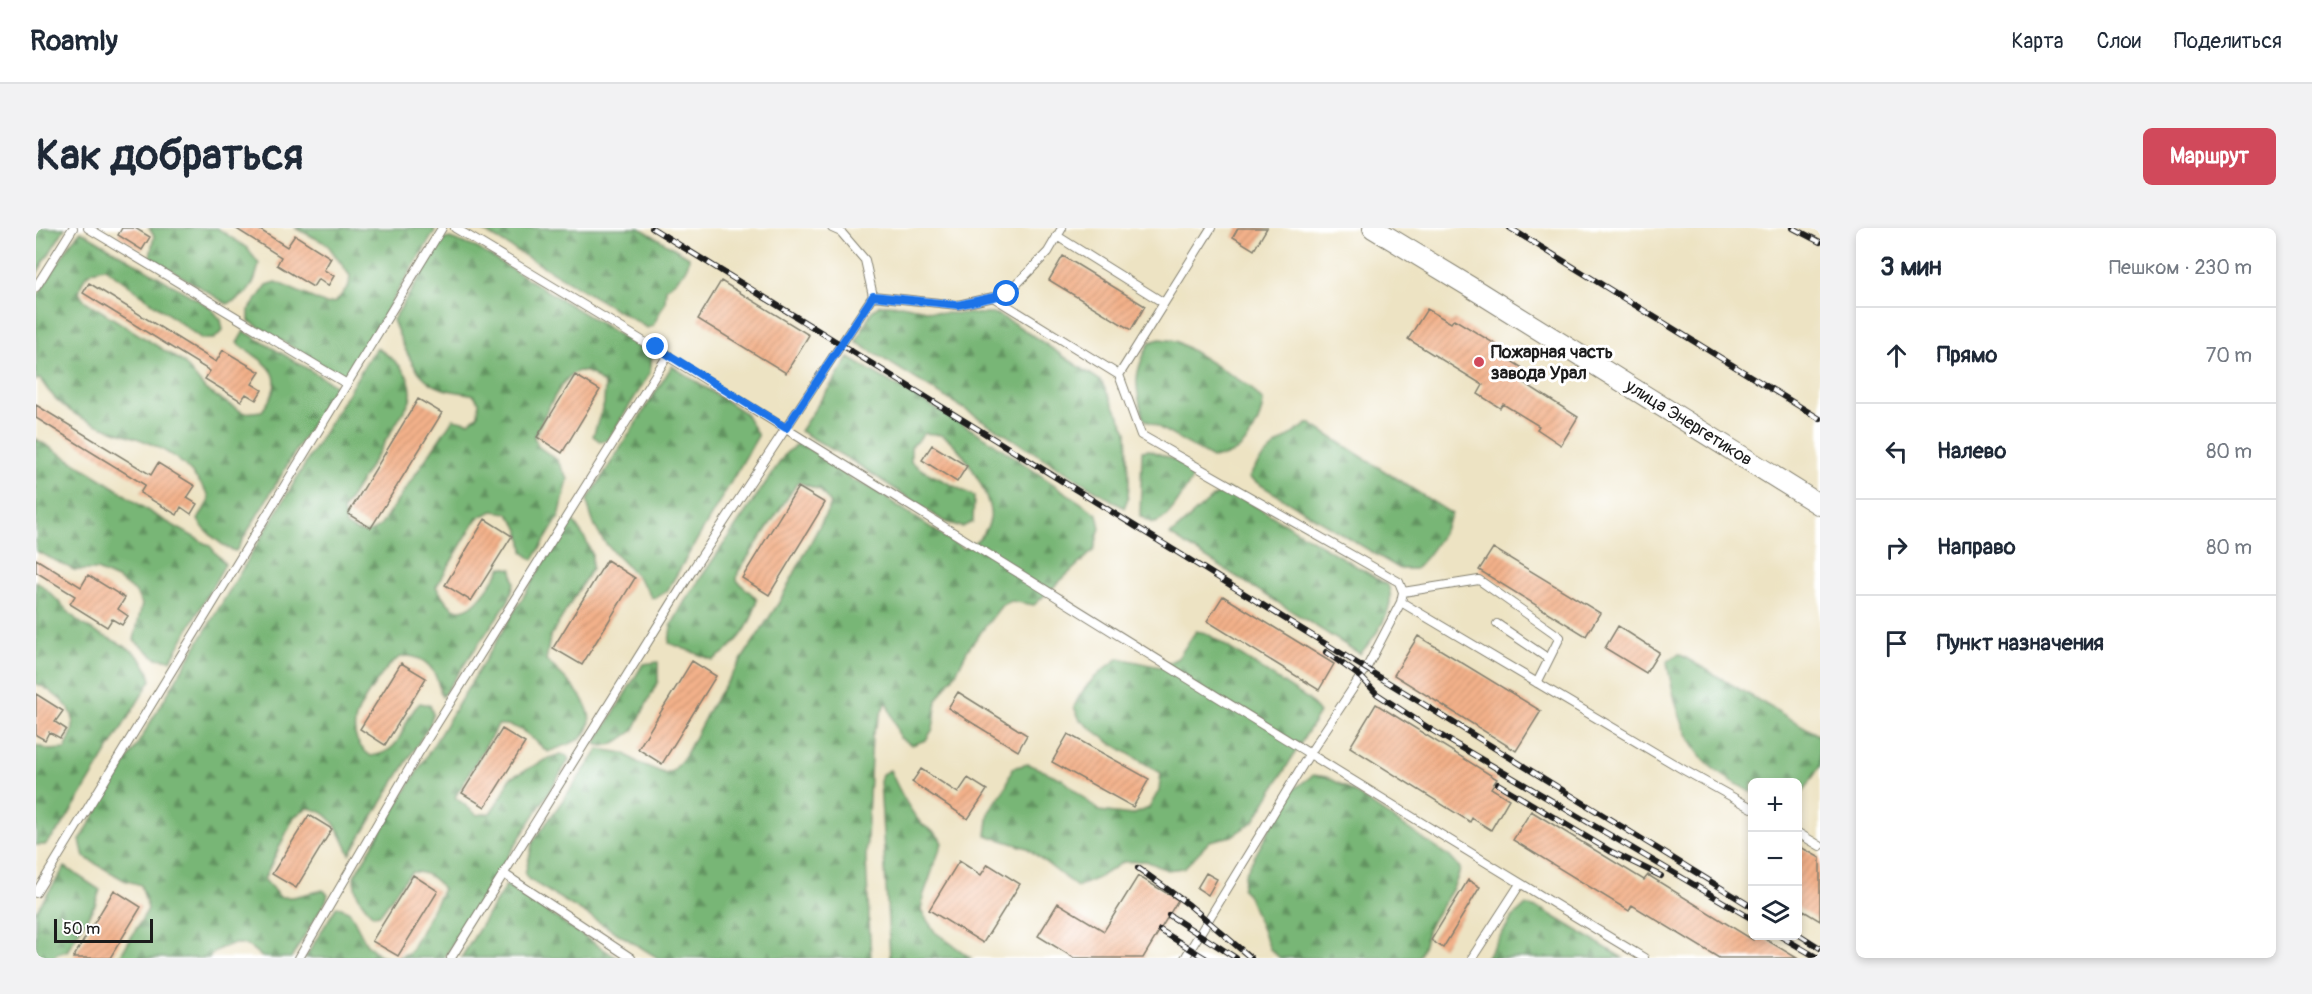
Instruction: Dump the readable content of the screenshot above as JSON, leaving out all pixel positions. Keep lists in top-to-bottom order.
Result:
{
  "streets": {
    "street": ["улица Энергетиков"]
  },
  "places": ["Пожарная часть завода Урал"],
  "scale_bar": "50 m",
  "page": {
    "header": "Roamly",
    "nav": ["Карта", "Слои", "Поделиться"],
    "buttons": "Маршрут",
    "title": "Как добраться",
    "heading": ["3 мин", "Пешком · 230 m"],
    "list": [
      ["Прямо", "70 m"],
      ["Налево", "80 m"],
      ["Направо", "80 m"],
      "Пункт назначения"
    ],
    "map_buttons": ["+", "−"],
    "scale": "50 m"
  }
}
